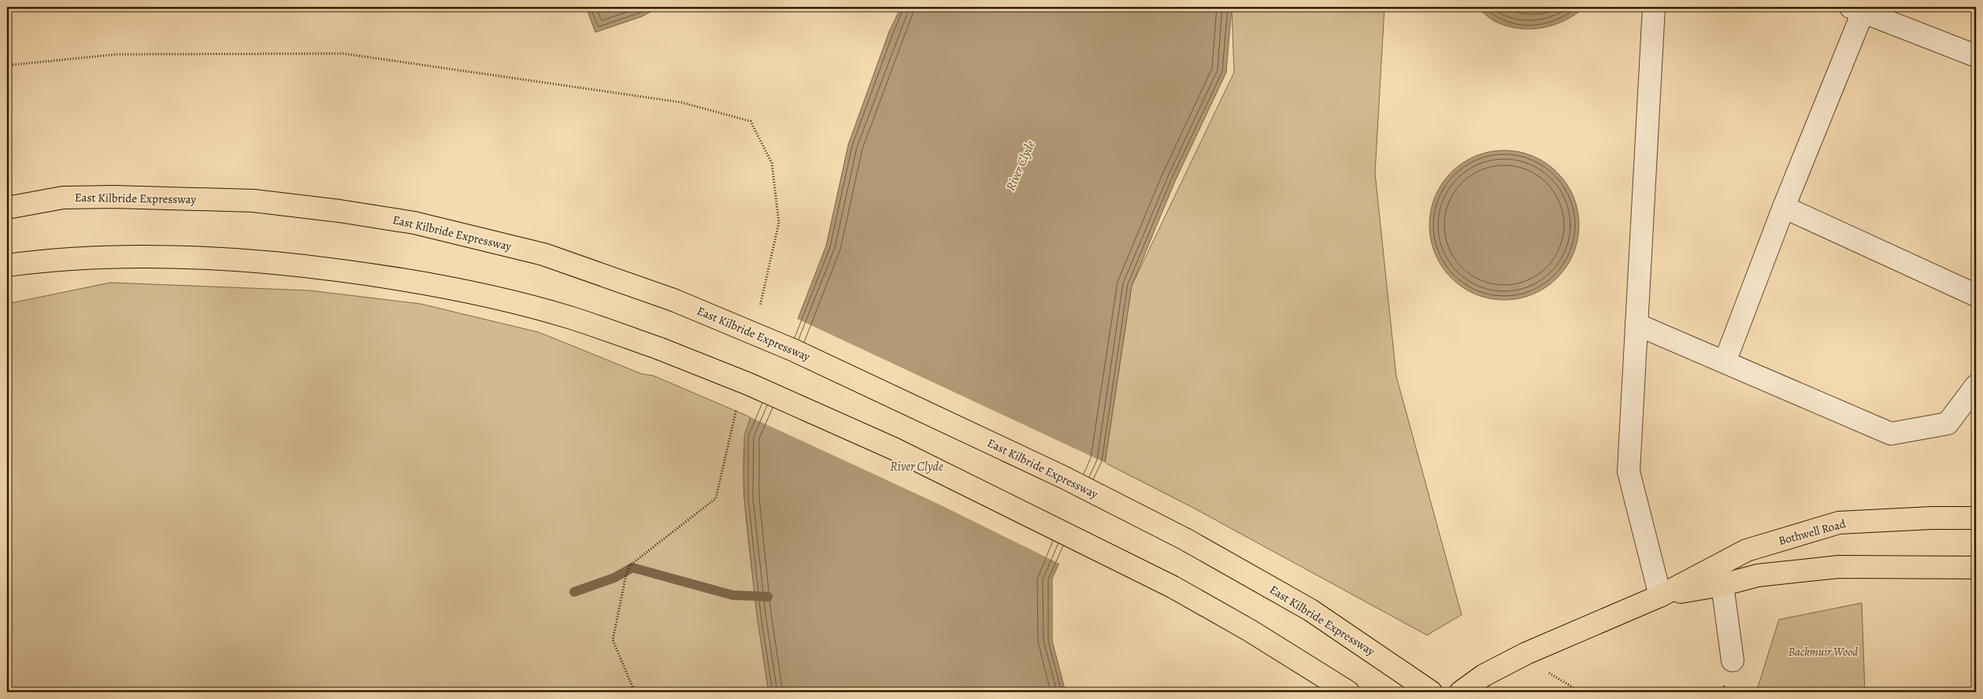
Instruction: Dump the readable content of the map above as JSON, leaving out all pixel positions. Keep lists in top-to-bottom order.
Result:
{
  "streets": {
    "main road": ["East Kilbride Expressway", "Bothwell Road"]
  },
  "water": ["River Clyde"],
  "parks": ["Backmuir Wood"]
}
